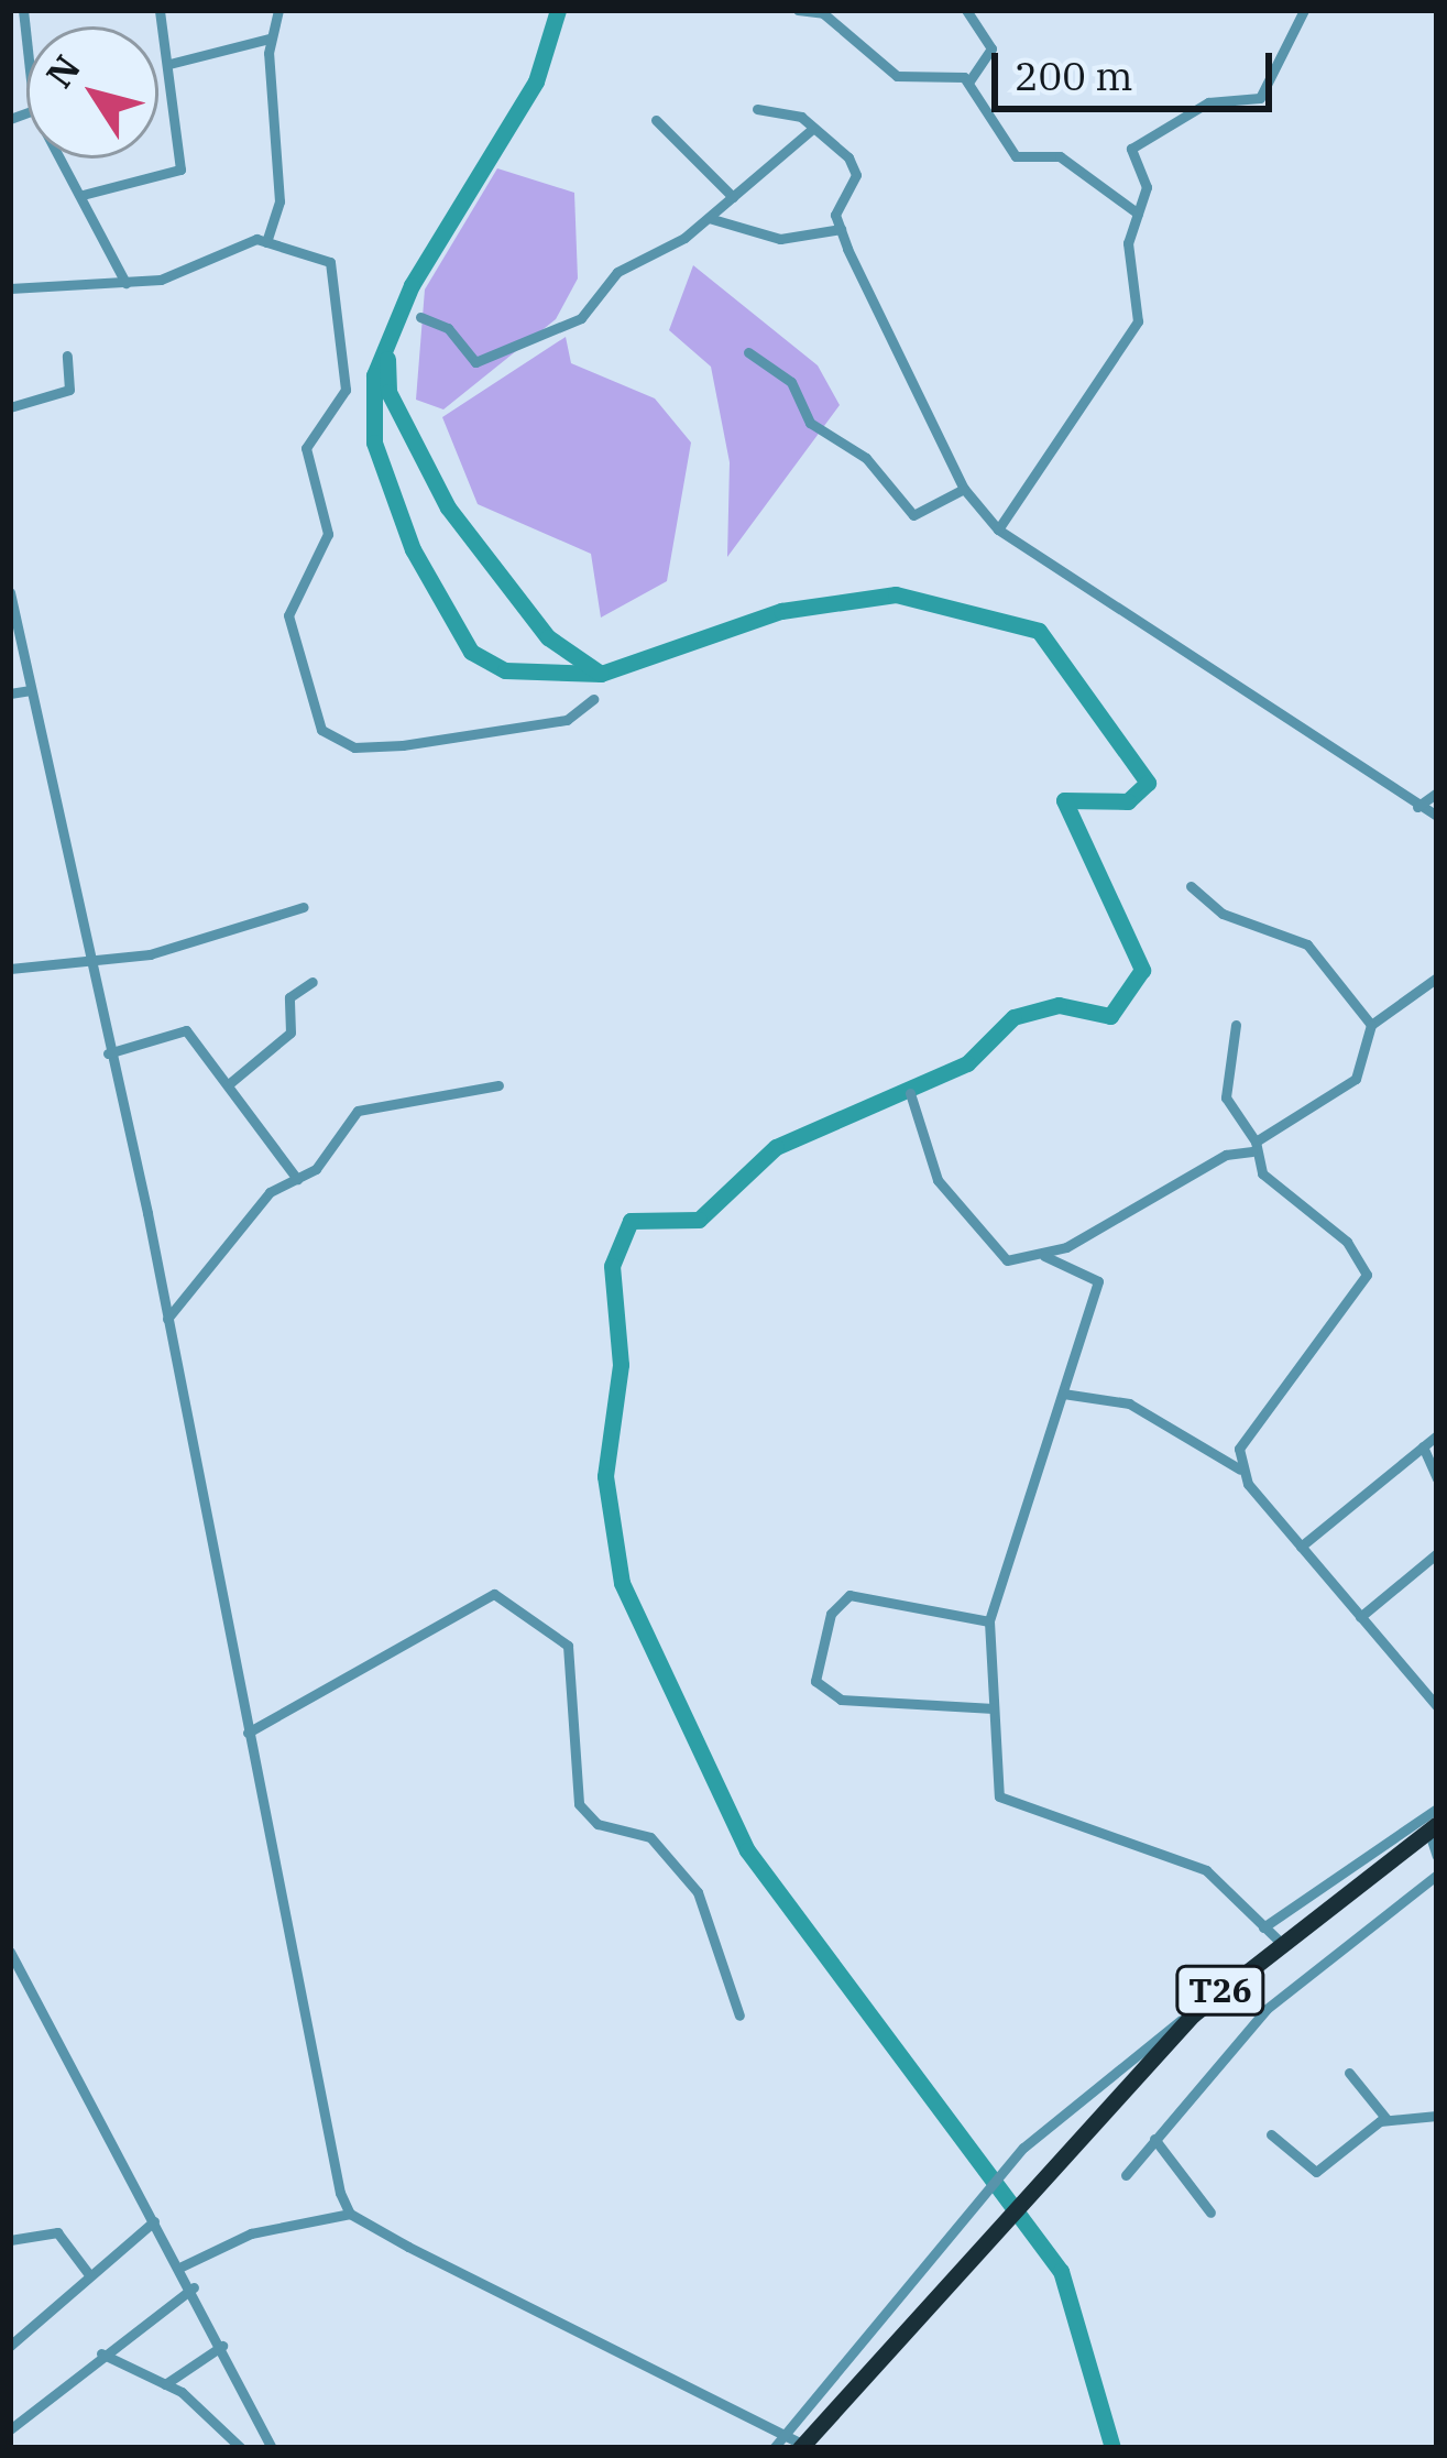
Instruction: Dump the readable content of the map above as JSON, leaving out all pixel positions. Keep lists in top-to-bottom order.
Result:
{
  "streets": {
    "highway": ["T26"]
  },
  "scale_bar": "200 m",
  "north": "top left"
}
